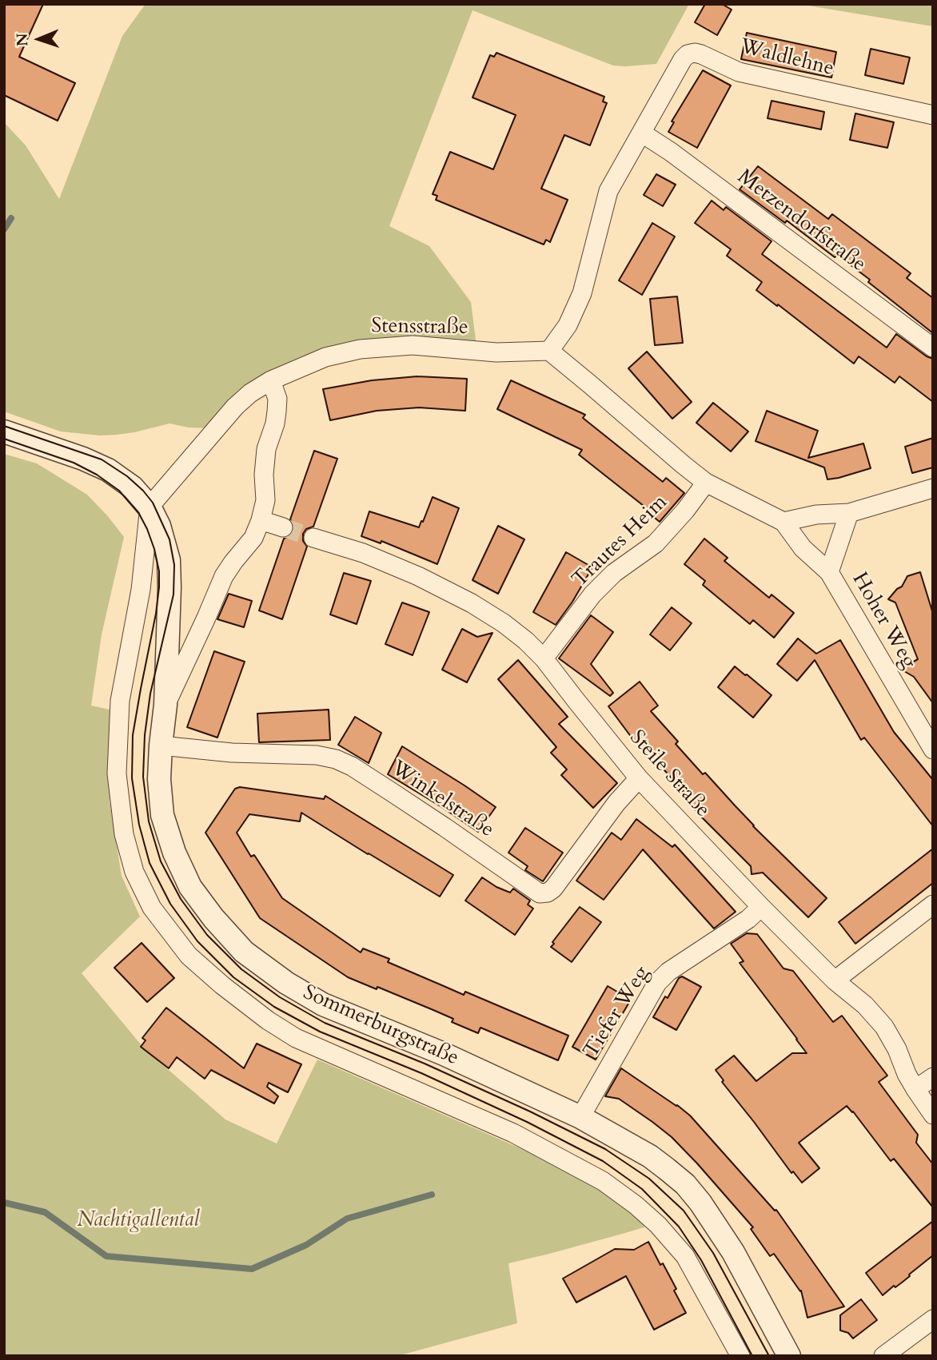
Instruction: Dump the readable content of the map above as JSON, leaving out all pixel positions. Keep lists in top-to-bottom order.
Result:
{
  "streets": {
    "street": [
      "Waldlehne",
      "Metzendorfstraße",
      "Stensstraße",
      "Trautes Heim",
      "Hoher Weg",
      "Steile Straße",
      "Winkelstraße",
      "Tiefer Weg",
      "Sommerburgstraße"
    ]
  },
  "crossings": [
    ["Waldlehne", "Metzendorfstraße"],
    ["Stensstraße", "Sommerburgstraße"],
    ["Trautes Heim", "Steile Straße"],
    ["Steile Straße", "Winkelstraße"],
    ["Steile Straße", "Tiefer Weg"],
    ["Winkelstraße", "Sommerburgstraße"],
    ["Tiefer Weg", "Sommerburgstraße"]
  ],
  "parks": ["Nachtigallental"],
  "north": "left"
}
